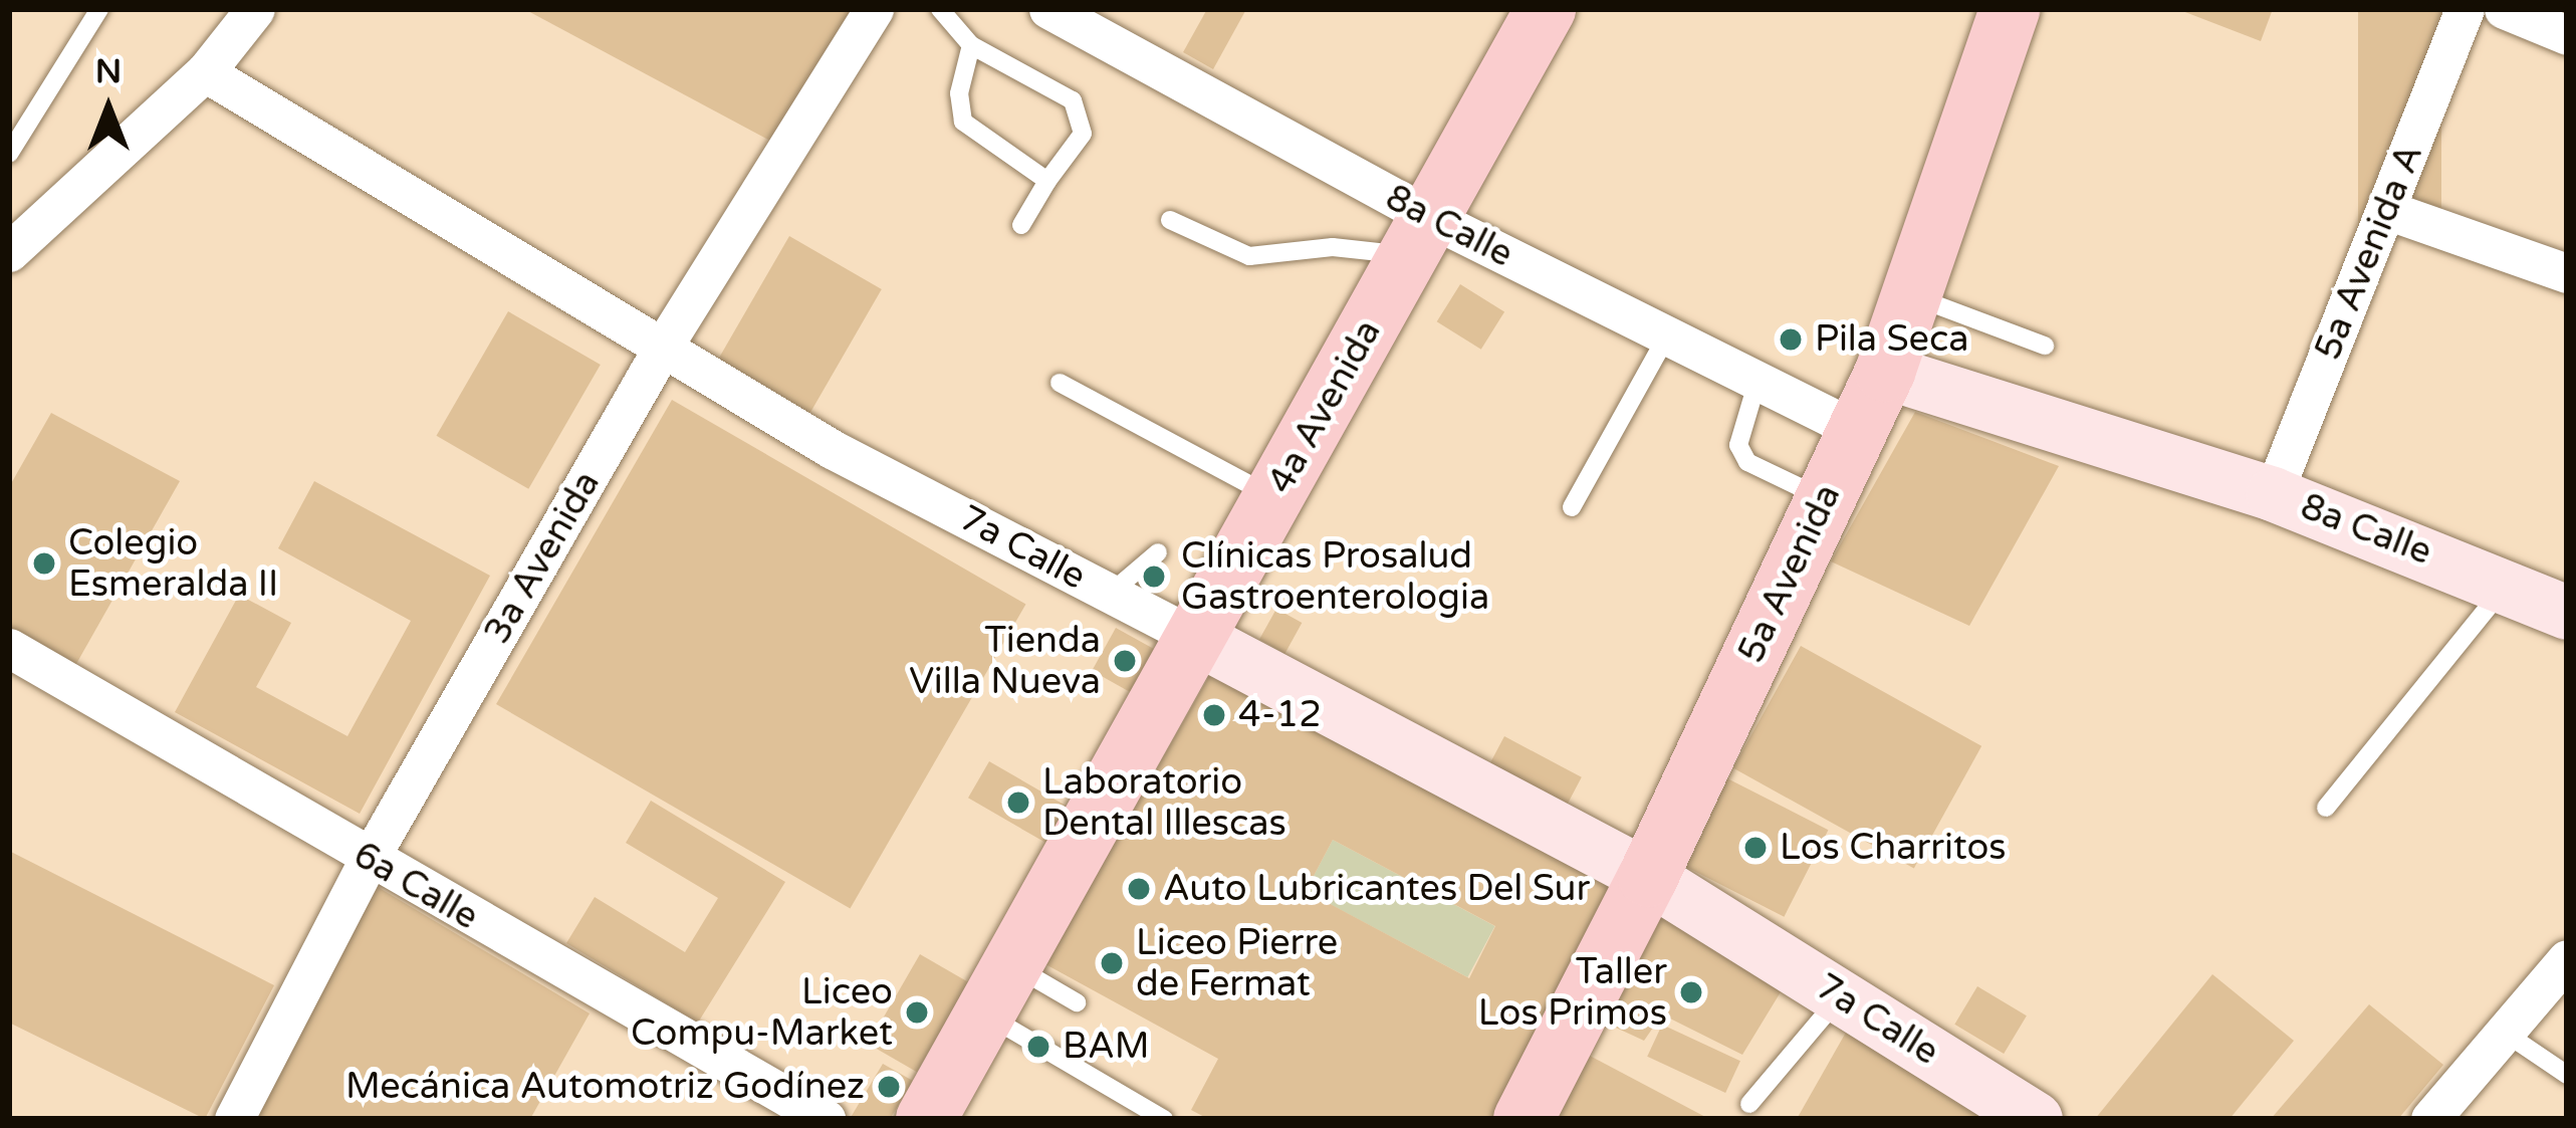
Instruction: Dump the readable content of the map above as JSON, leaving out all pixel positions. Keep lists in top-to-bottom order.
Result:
{
  "streets": {
    "main road": [
      "8a Calle",
      "4a Avenida",
      "7a Calle",
      "5a Avenida"
    ],
    "street": ["5a Avenida A", "3a Avenida", "6a Calle"]
  },
  "crossings": [
    ["8a Calle", "5a Avenida A"],
    ["8a Calle", "4a Avenida"],
    ["8a Calle", "5a Avenida"],
    ["4a Avenida", "7a Calle"],
    ["7a Calle", "3a Avenida"],
    ["7a Calle", "5a Avenida"],
    ["3a Avenida", "6a Calle"]
  ],
  "places": [
    "Pila Seca",
    "Colegio Esmeralda II",
    "Clínicas Prosalud Gastroenterologia",
    "Tienda Villa Nueva",
    "4-12",
    "Laboratorio Dental Illescas",
    "Los Charritos",
    "Auto Lubricantes Del Sur",
    "Liceo Pierre de Fermat",
    "Taller Los Primos",
    "Liceo Compu-Market",
    "BAM",
    "Mecánica Automotriz Godínez"
  ],
  "north": "top"
}
